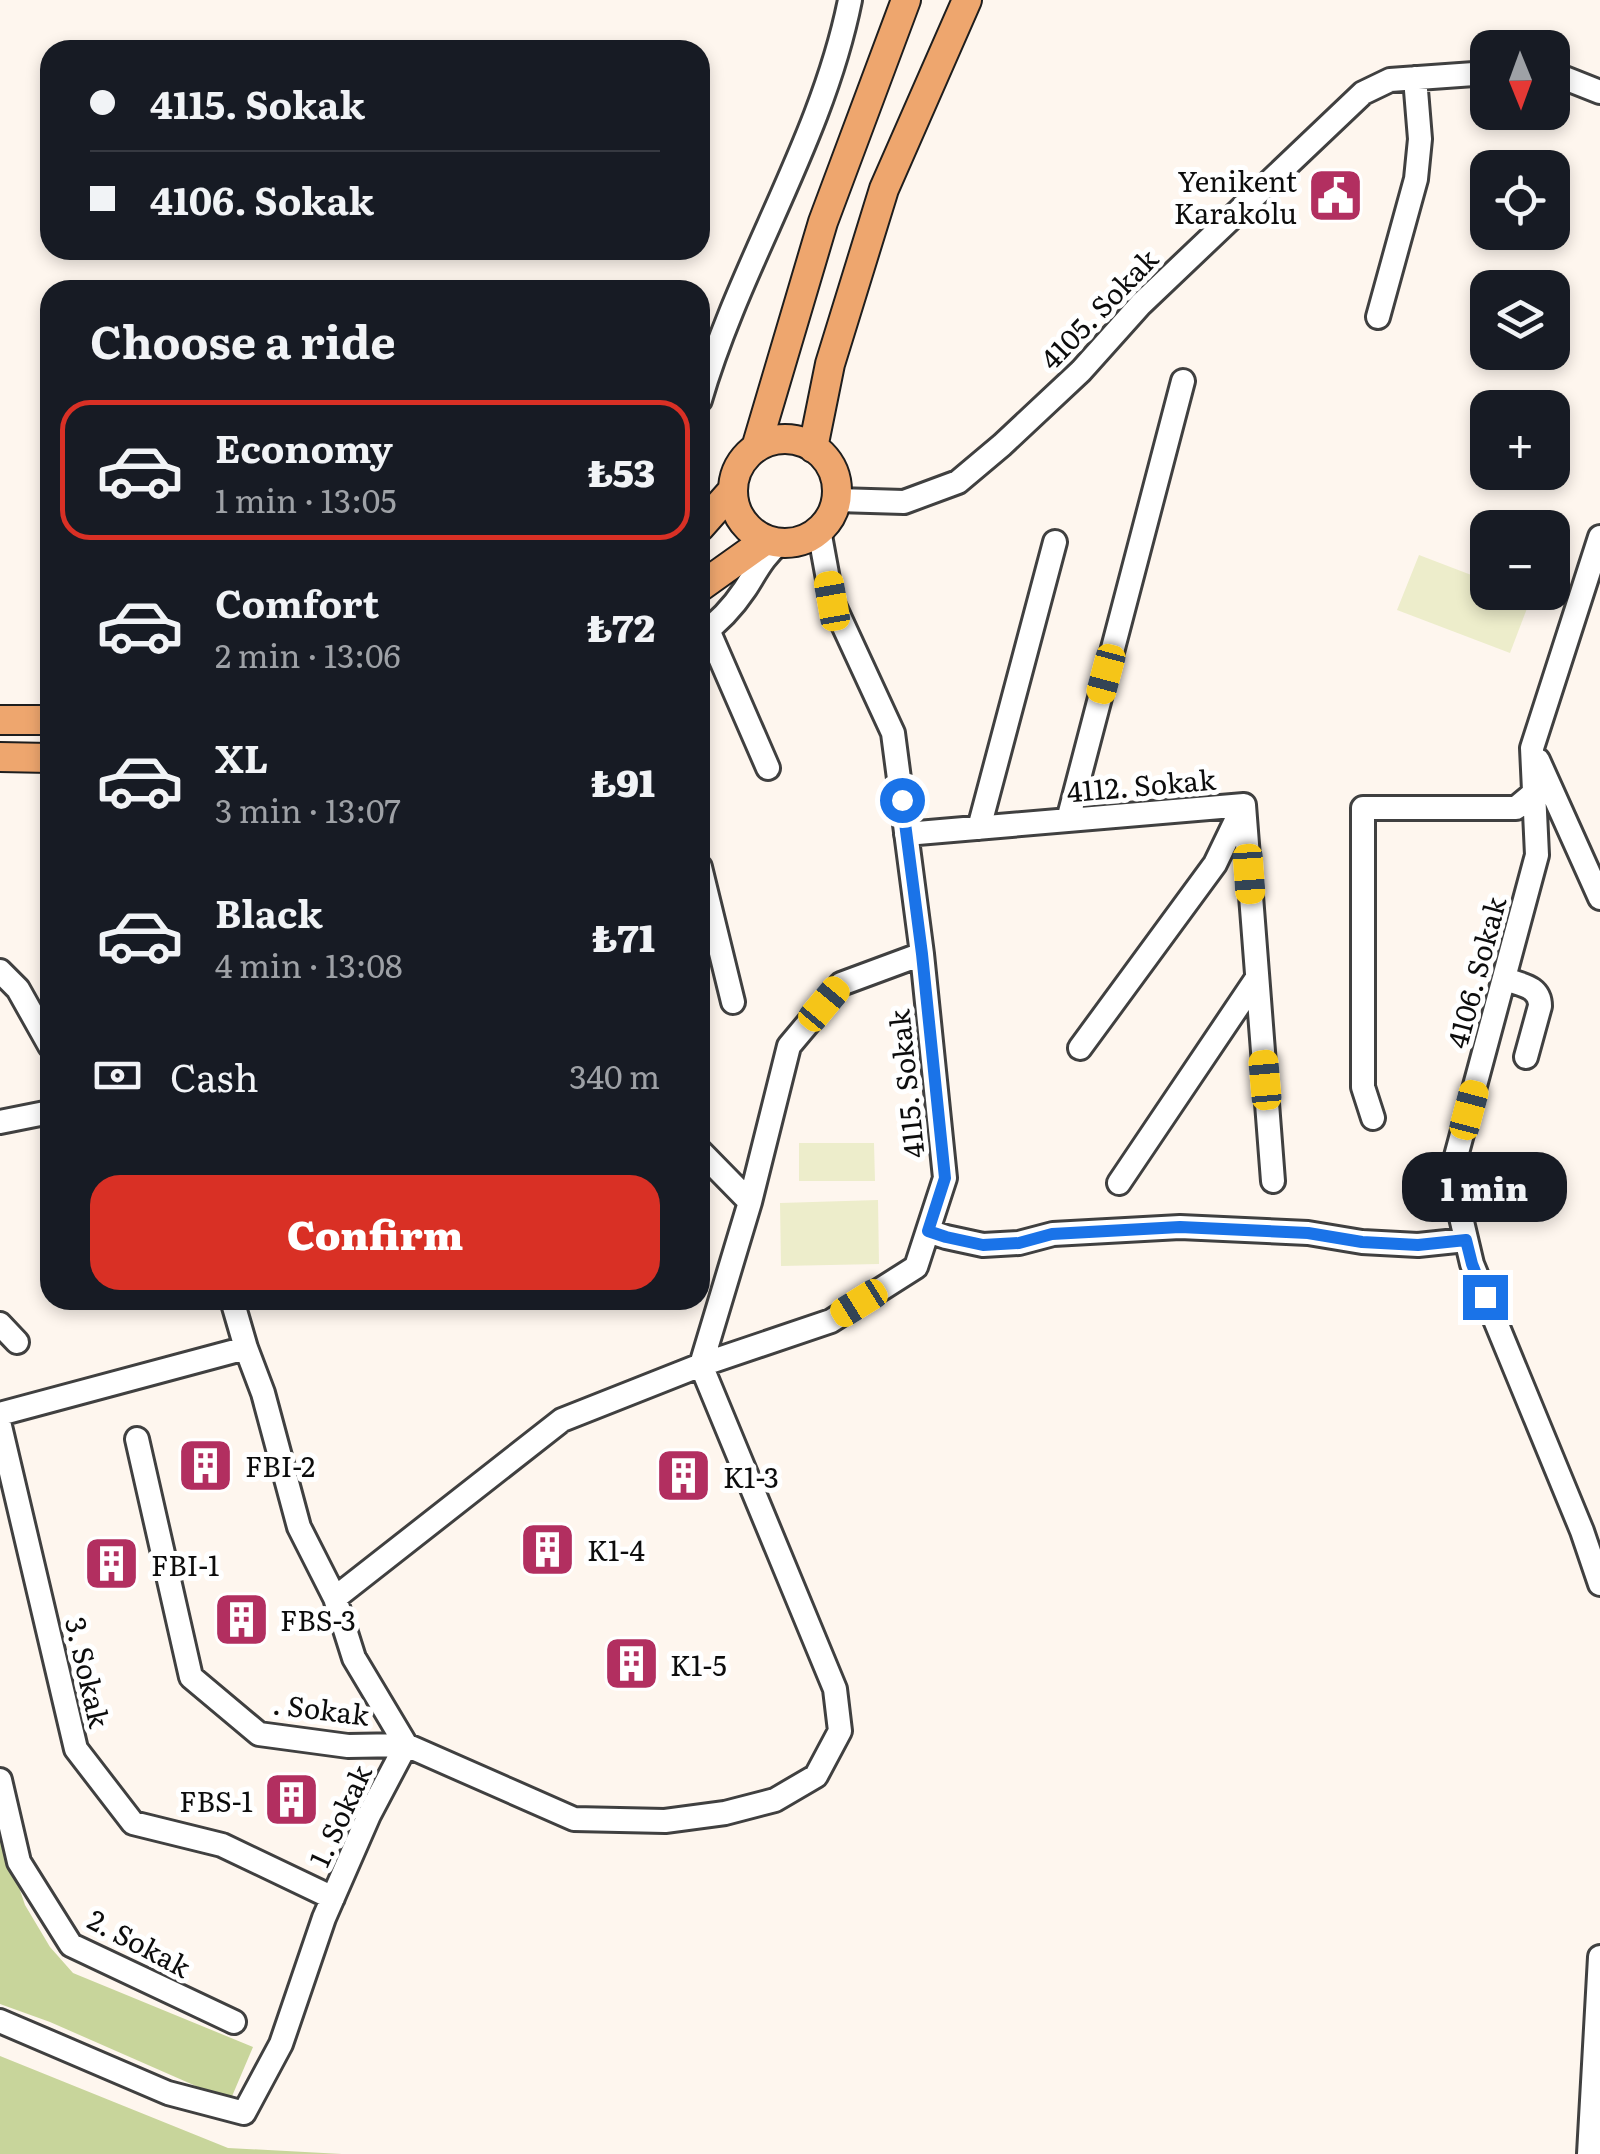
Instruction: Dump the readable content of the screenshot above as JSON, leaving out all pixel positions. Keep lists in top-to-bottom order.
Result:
{
  "streets": {
    "street": [
      "4105. Sokak",
      "4112. Sokak",
      "4106. Sokak",
      "4115. Sokak",
      "3. Sokak",
      ". Sokak",
      "1. Sokak",
      "2. Sokak"
    ]
  },
  "crossings": [
    ["4105. Sokak", "4115. Sokak"],
    ["4112. Sokak", "4115. Sokak"],
    ["4115. Sokak", "1. Sokak"],
    ["3. Sokak", "1. Sokak"],
    [". Sokak", "1. Sokak"]
  ],
  "places": {
    "public building": ["Yenikent Karakolu"],
    "building": [
      "FBI-2",
      "K1-3",
      "K1-4",
      "FBI-1",
      "FBS-3",
      "K1-5",
      "FBS-1"
    ]
  },
  "north": "bottom",
  "page": {
    "map_buttons": ["+", "−"],
    "banner": ["4115. Sokak", "4106. Sokak"],
    "heading": "Choose a ride",
    "list": [
      {
        "name": "Economy",
        "note": "1 min · 13:05",
        "value": "₺53"
      },
      {
        "name": "Comfort",
        "note": "2 min · 13:06",
        "value": "₺72"
      },
      {
        "name": "XL",
        "note": "3 min · 13:07",
        "value": "₺91"
      },
      {
        "name": "Black",
        "note": "4 min · 13:08",
        "value": "₺71"
      }
    ],
    "pay": ["Cash", "340 m"],
    "bubble": "1 min",
    "buttons": "Confirm"
  }
}
